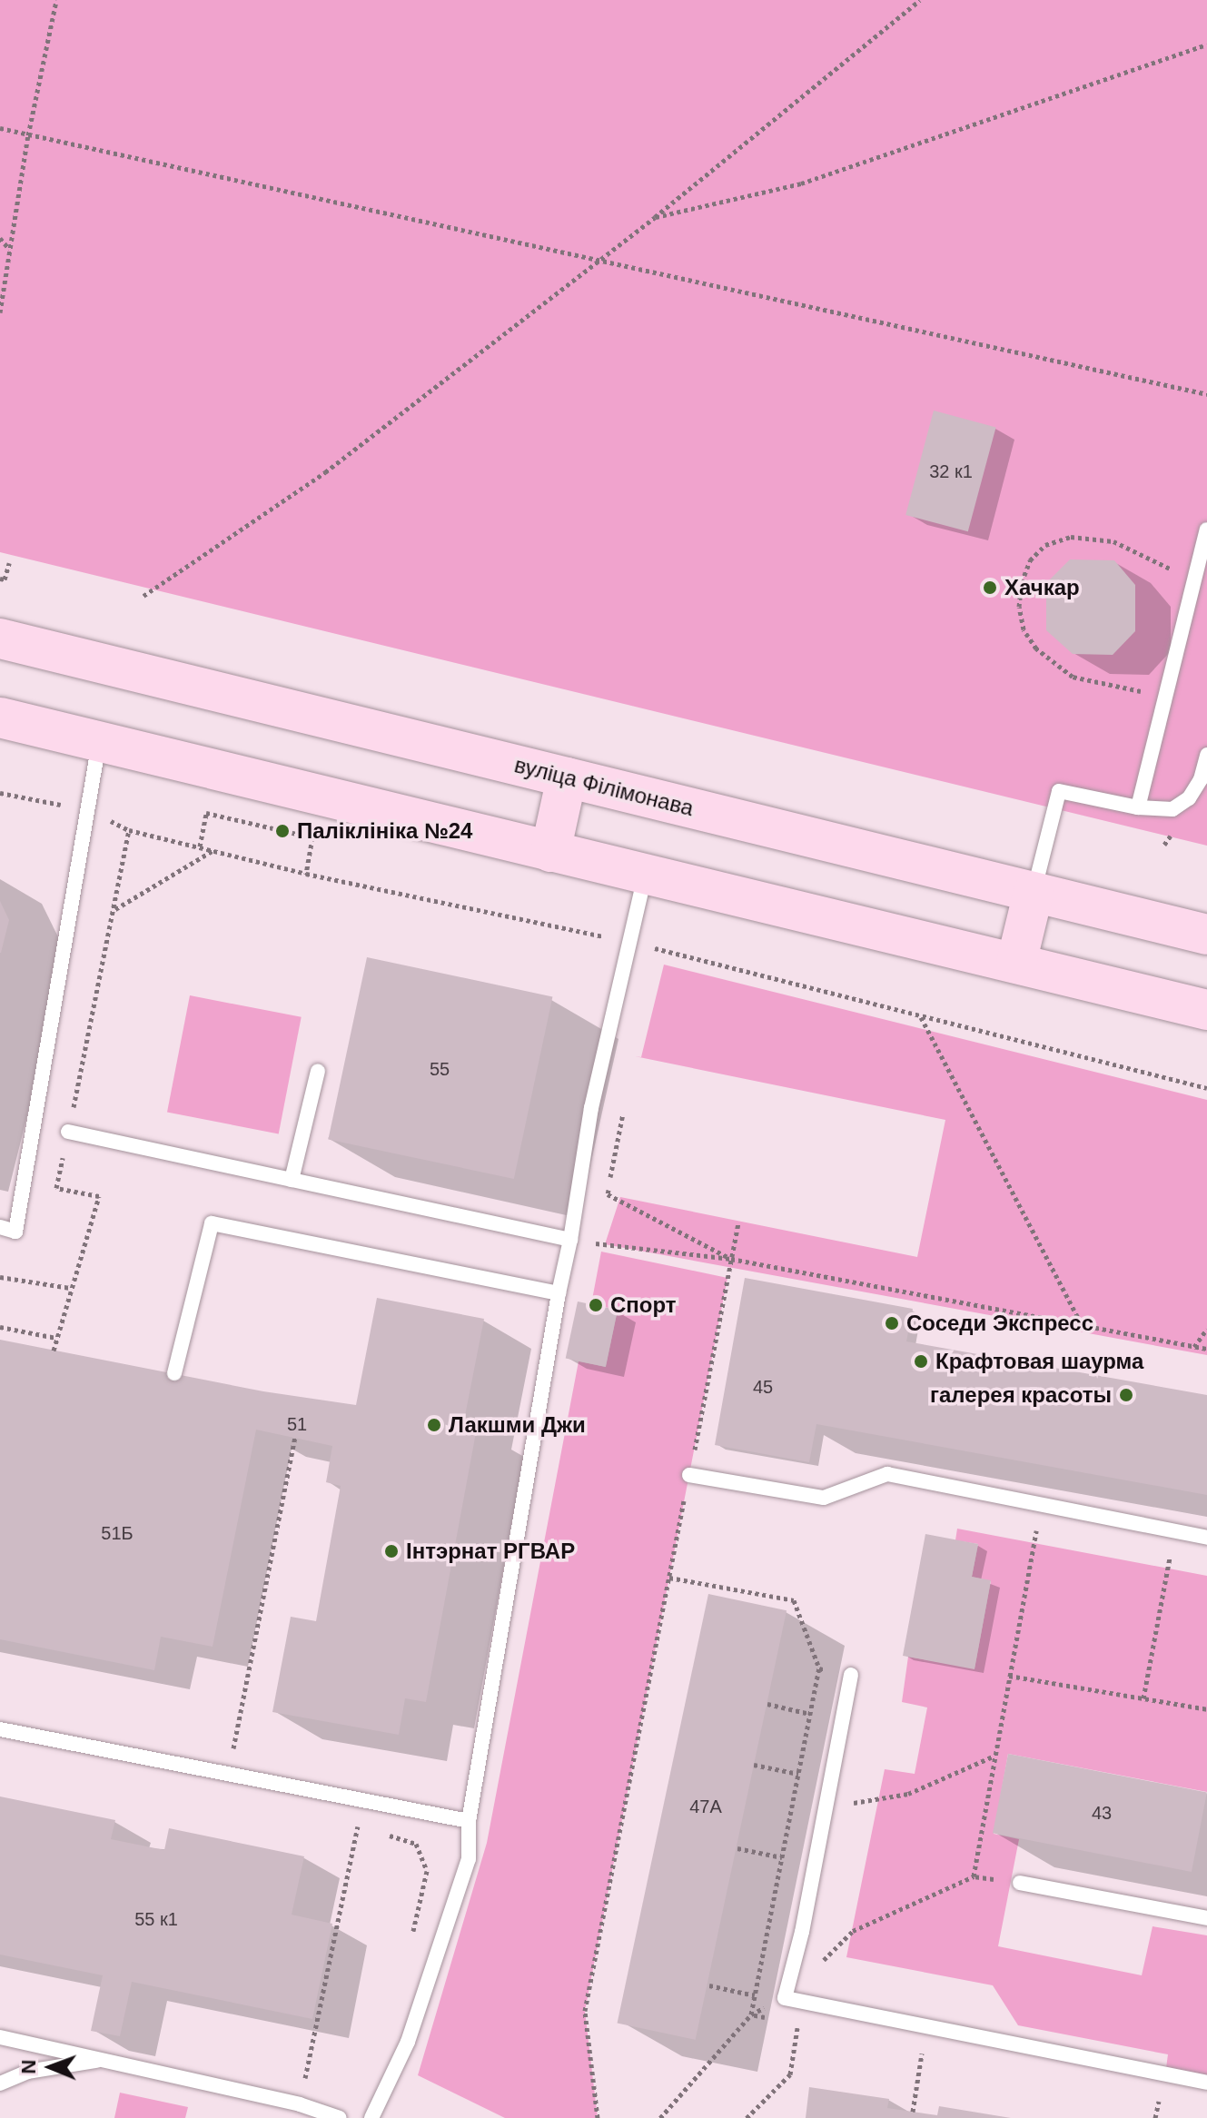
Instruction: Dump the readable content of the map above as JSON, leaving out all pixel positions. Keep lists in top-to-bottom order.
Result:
{
  "streets": {
    "main road": ["вуліца Філімонава"]
  },
  "places": [
    "Хачкар",
    "Паліклініка №24",
    "Спорт",
    "Соседи Экспресс",
    "Крафтовая шаурма",
    "галерея красоты",
    "Лакшми Джи",
    "Інтэрнат РГВАР"
  ],
  "house_numbers": [
    "32 к1",
    "55",
    "45",
    "51",
    "51Б",
    "47А",
    "43",
    "55 к1"
  ],
  "north": "left"
}
